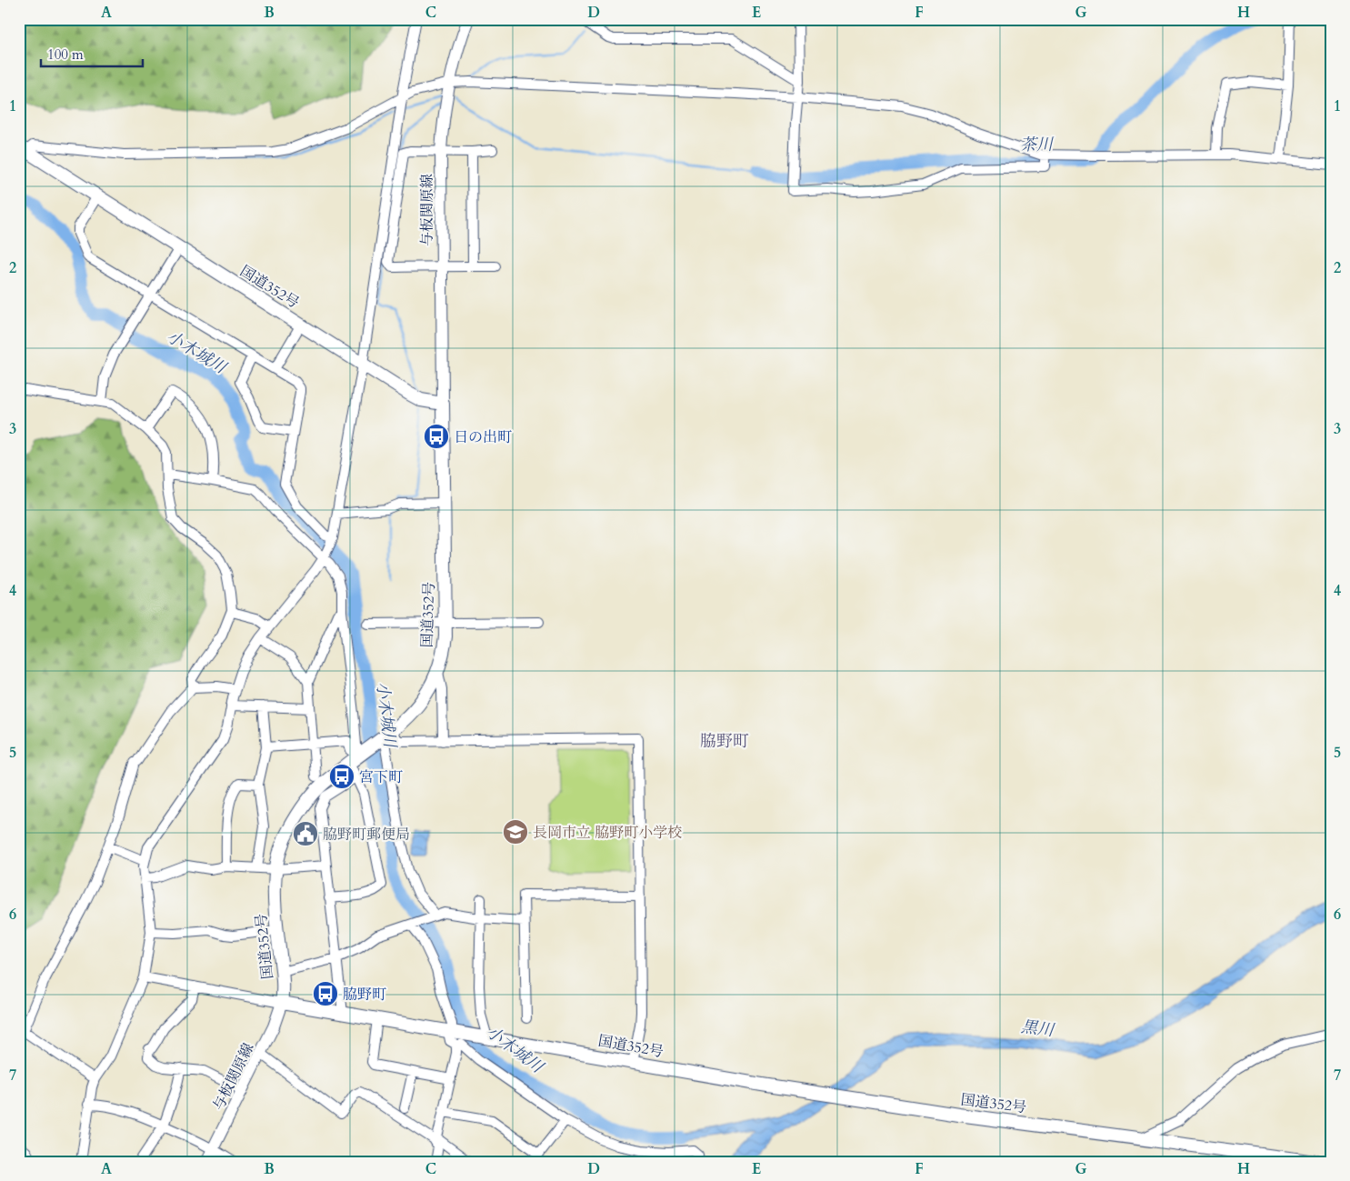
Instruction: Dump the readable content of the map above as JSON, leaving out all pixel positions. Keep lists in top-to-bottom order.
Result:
{
  "streets": {
    "highway": ["国道352号"],
    "main road": ["与板関原線"]
  },
  "crossings": [
    ["与板関原線", "国道352号"]
  ],
  "districts": ["脇野町"],
  "water": ["茶川", "小木城川", "黒川"],
  "places": {
    "bus stop": ["日の出町", "宮下町", "脇野町"],
    "school or university": ["長岡市立 脇野町小学校"],
    "public building": ["脇野町郵便局"]
  },
  "scale_bar": "100 m",
  "grid": {
    "columns": [
      "A",
      "B",
      "C",
      "D",
      "E",
      "F",
      "G",
      "H"
    ],
    "rows": [
      "1",
      "2",
      "3",
      "4",
      "5",
      "6",
      "7"
    ]
  }
}
